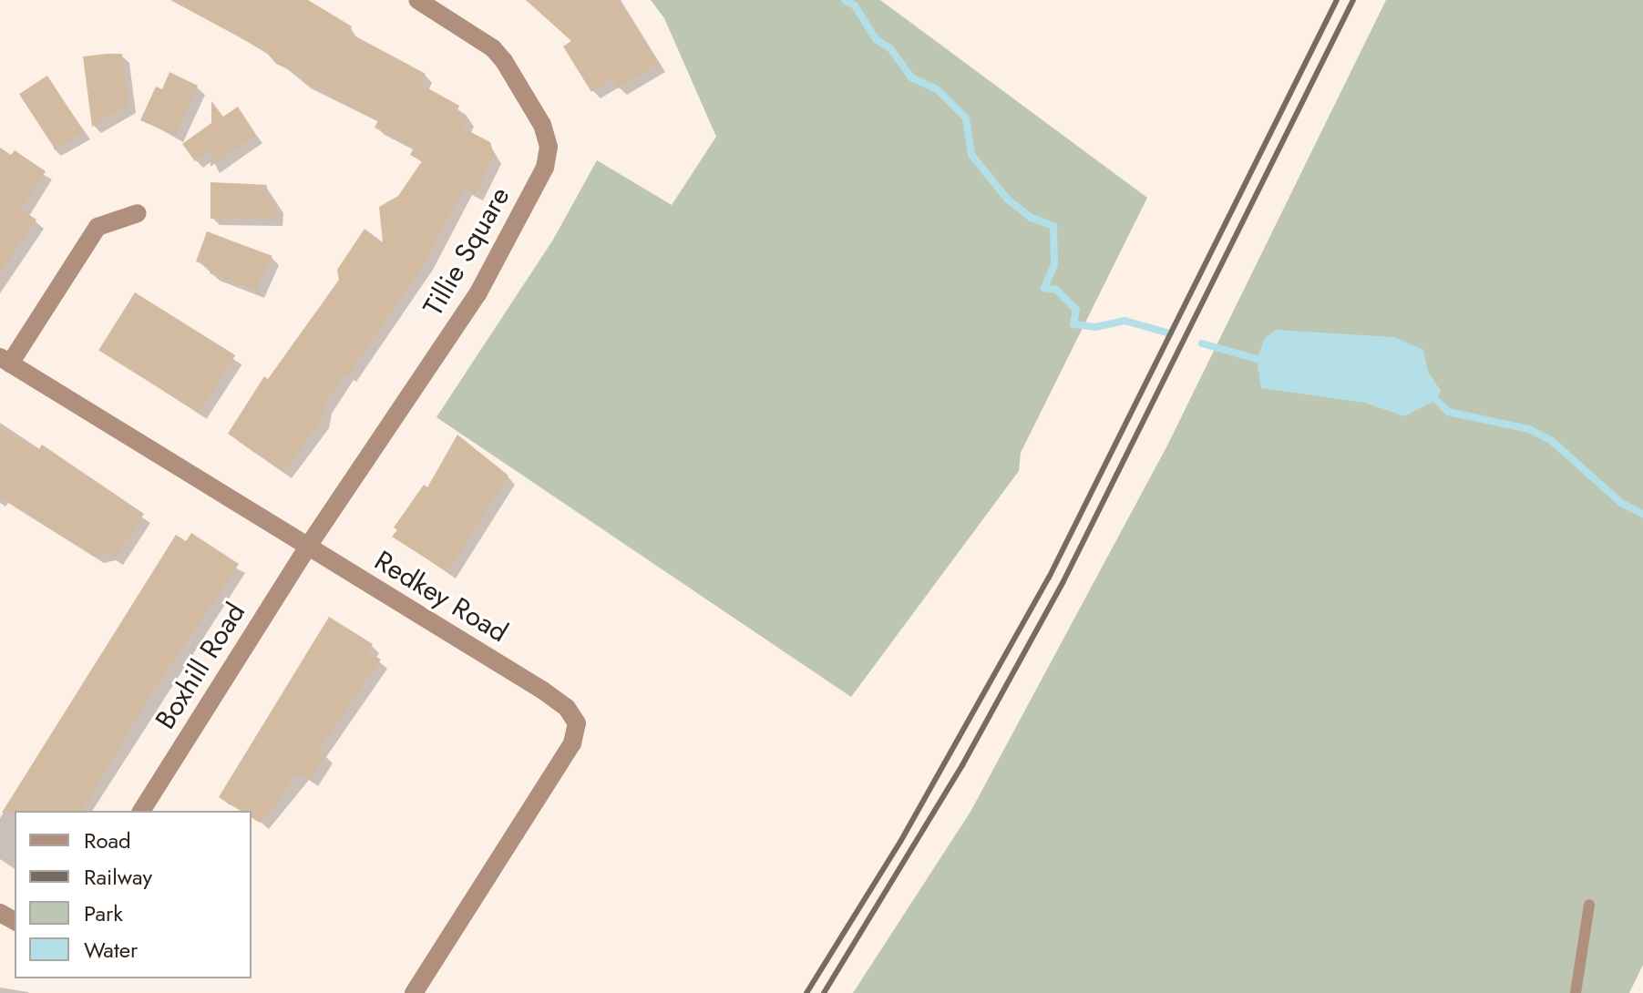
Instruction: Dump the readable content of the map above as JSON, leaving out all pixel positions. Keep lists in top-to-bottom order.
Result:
{
  "streets": {
    "street": ["Tillie Square", "Redkey Road", "Boxhill Road"]
  },
  "crossings": [
    ["Tillie Square", "Redkey Road"],
    ["Tillie Square", "Boxhill Road"],
    ["Redkey Road", "Boxhill Road"]
  ],
  "legend": [
    "Road",
    "Railway",
    "Park",
    "Water"
  ]
}
